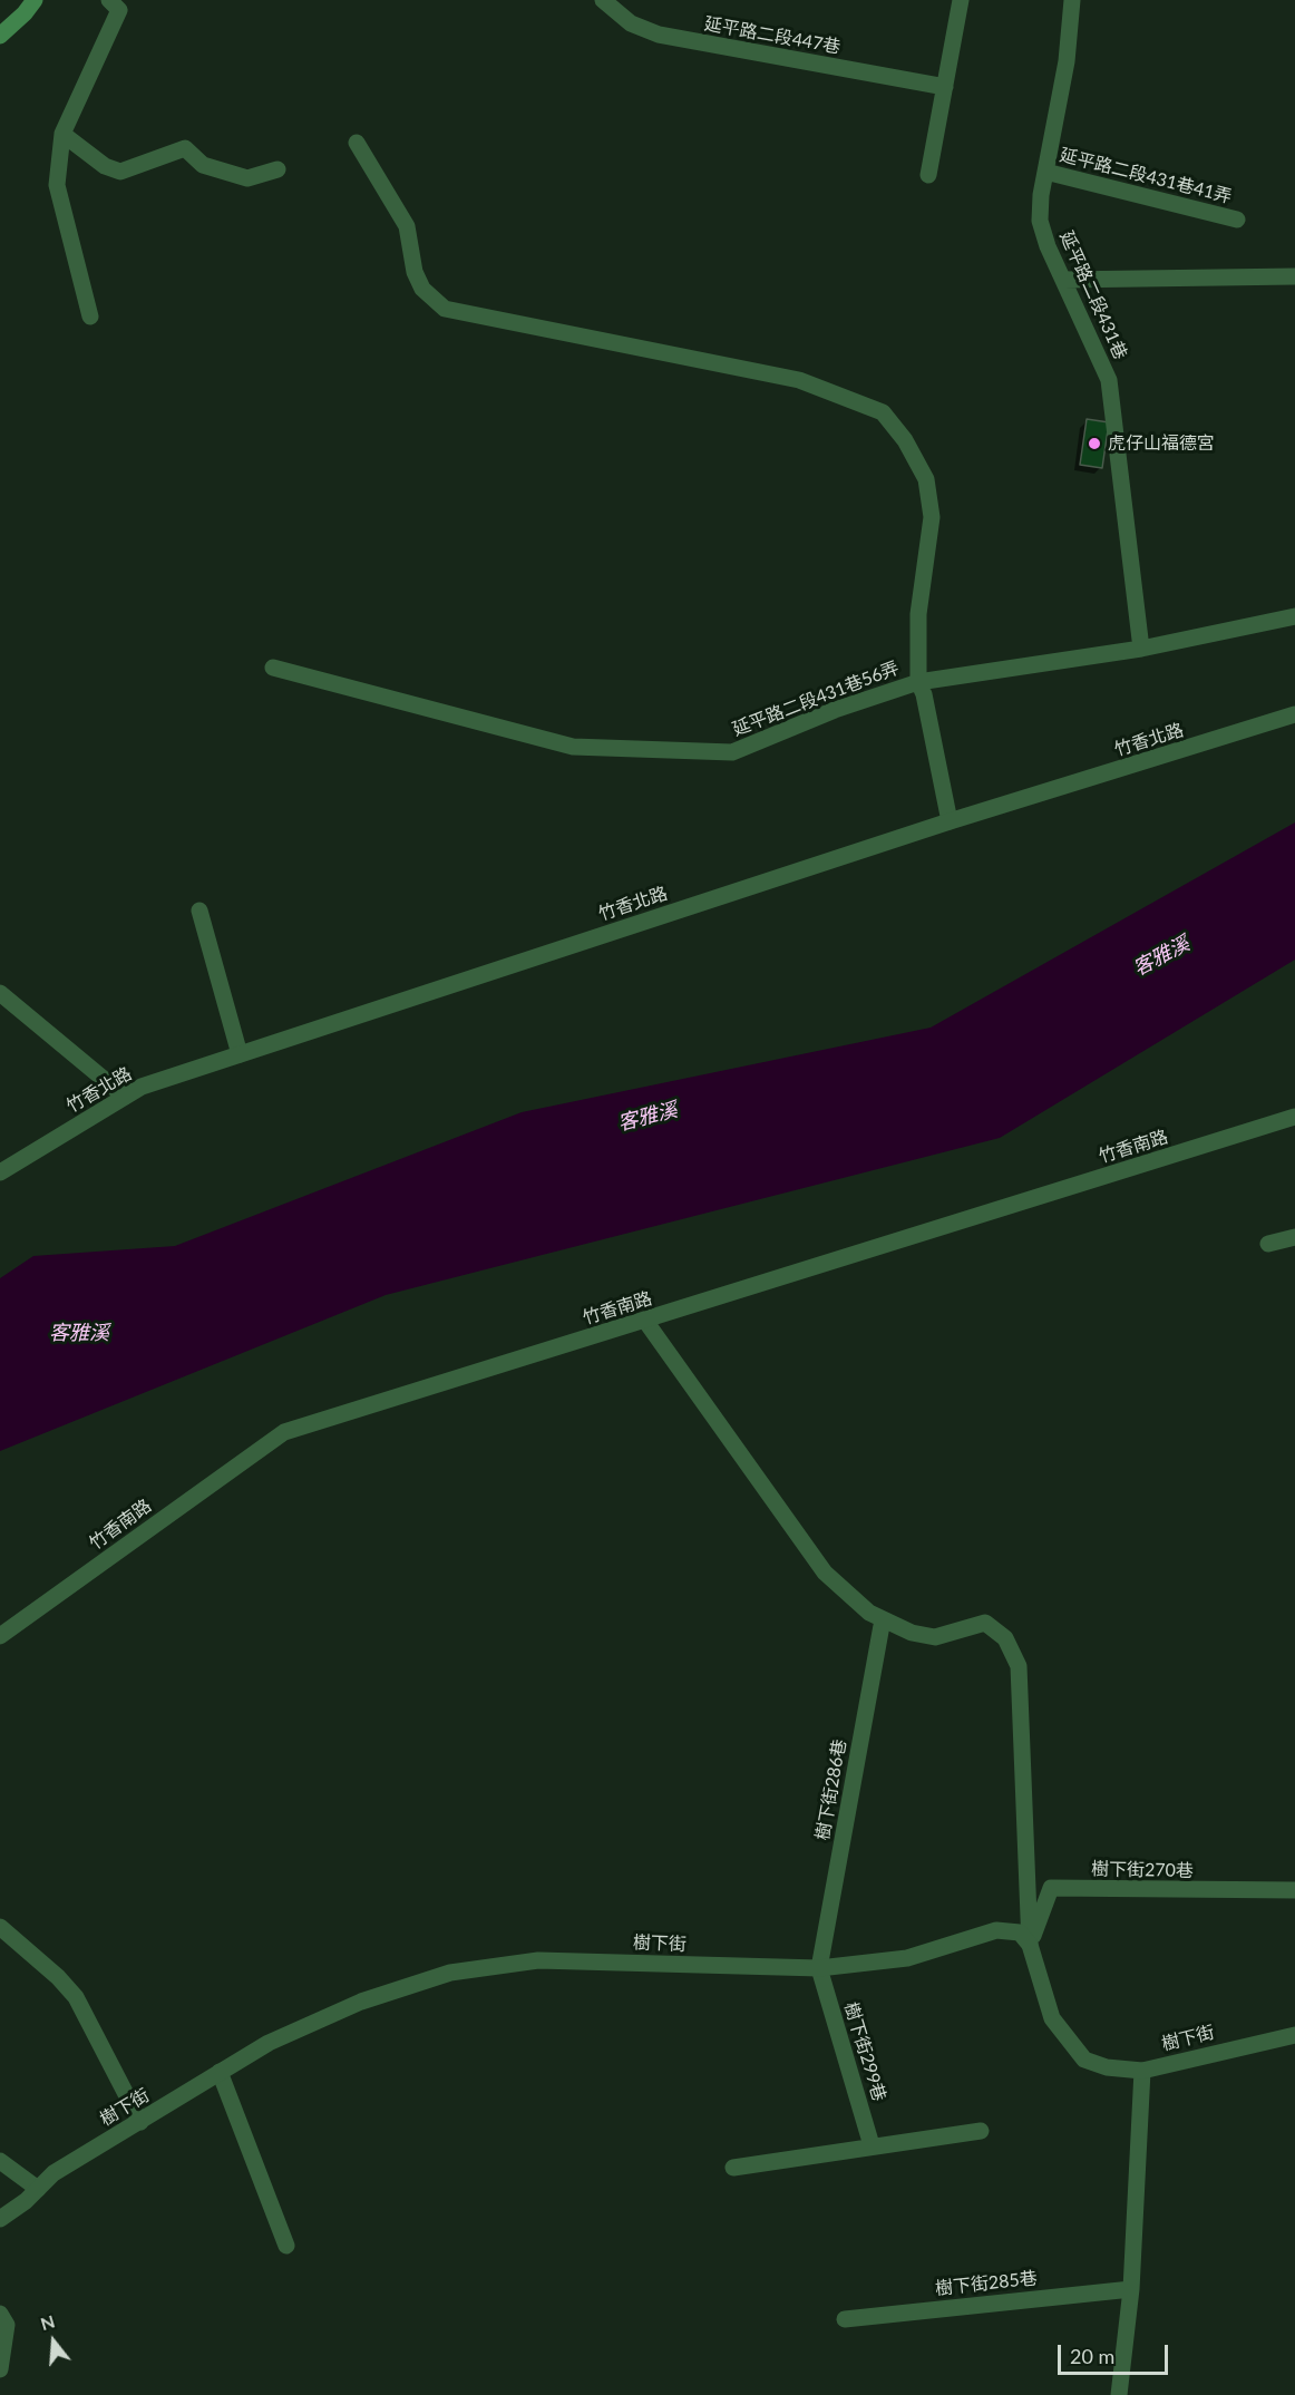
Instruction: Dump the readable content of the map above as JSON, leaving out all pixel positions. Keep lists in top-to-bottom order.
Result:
{
  "streets": {
    "street": [
      "延平路二段447巷",
      "延平路二段431巷41弄",
      "延平路二段431巷",
      "延平路二段431巷56弄",
      "竹香北路",
      "竹香南路",
      "樹下街286巷",
      "樹下街270巷",
      "樹下街",
      "樹下街299巷",
      "樹下街285巷"
    ]
  },
  "crossings": [
    ["延平路二段431巷41弄", "延平路二段431巷"],
    ["延平路二段431巷", "延平路二段431巷56弄"],
    ["樹下街286巷", "樹下街"],
    ["樹下街286巷", "樹下街299巷"],
    ["樹下街270巷", "樹下街"],
    ["樹下街", "樹下街299巷"]
  ],
  "water": ["客雅溪"],
  "places": ["虎仔山福德宮"],
  "scale_bar": "20 m",
  "north": "top"
}
